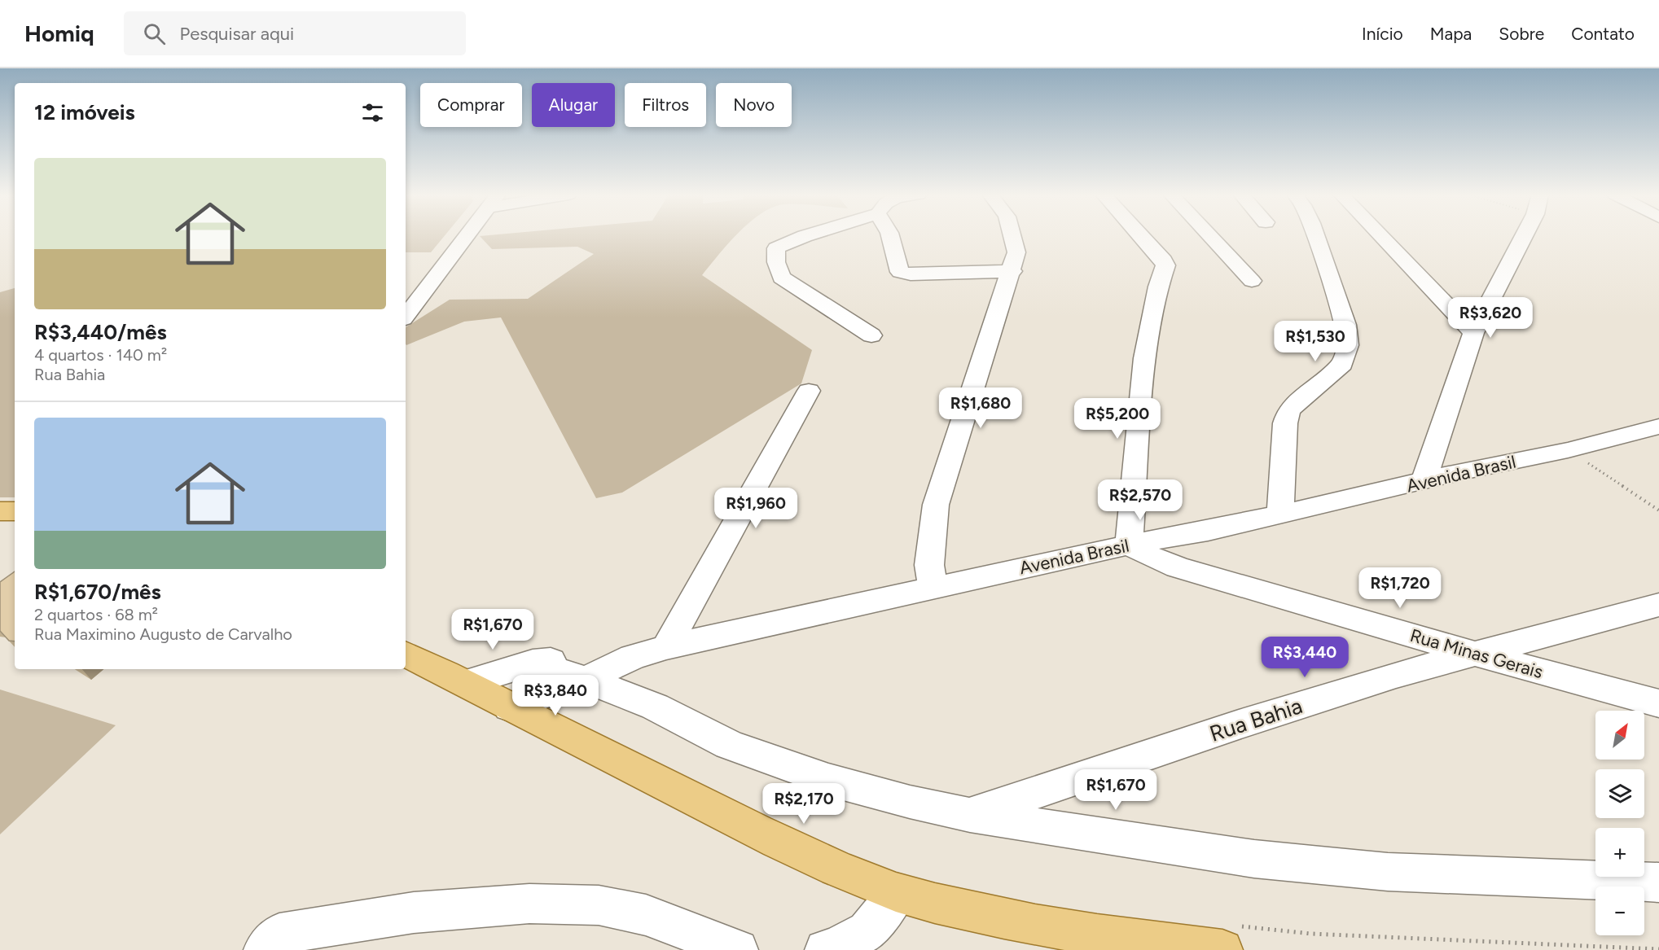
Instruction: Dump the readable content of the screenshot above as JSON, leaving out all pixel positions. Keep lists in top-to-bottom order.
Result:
{
  "streets": {
    "street": ["Avenida Brasil", "Rua Minas Gerais", "Rua Bahia"]
  },
  "crossings": [
    ["Avenida Brasil", "Rua Minas Gerais"],
    ["Rua Minas Gerais", "Rua Bahia"]
  ],
  "north": "top right",
  "page": {
    "header": "Homiq",
    "search": "Pesquisar aqui",
    "nav": [
      "Início",
      "Mapa",
      "Sobre",
      "Contato"
    ],
    "chip": [
      "Comprar",
      "Alugar",
      "Filtros",
      "Novo"
    ],
    "heading": "12 imóveis",
    "list": [
      {
        "name": "R$3,440/mês",
        "note": "4 quartos · 140 m² · Rua Bahia"
      },
      {
        "name": "R$1,670/mês",
        "note": "2 quartos · 68 m² · Rua Maximino Augusto de Carvalho"
      }
    ],
    "price": [
      "R$3,620",
      "R$1,530",
      "R$1,680",
      "R$5,200",
      "R$2,570",
      "R$1,960",
      "R$1,720",
      "R$1,670",
      "R$3,440",
      "R$3,840",
      "R$1,670",
      "R$2,170"
    ],
    "map_buttons": ["+", "−"]
  }
}
